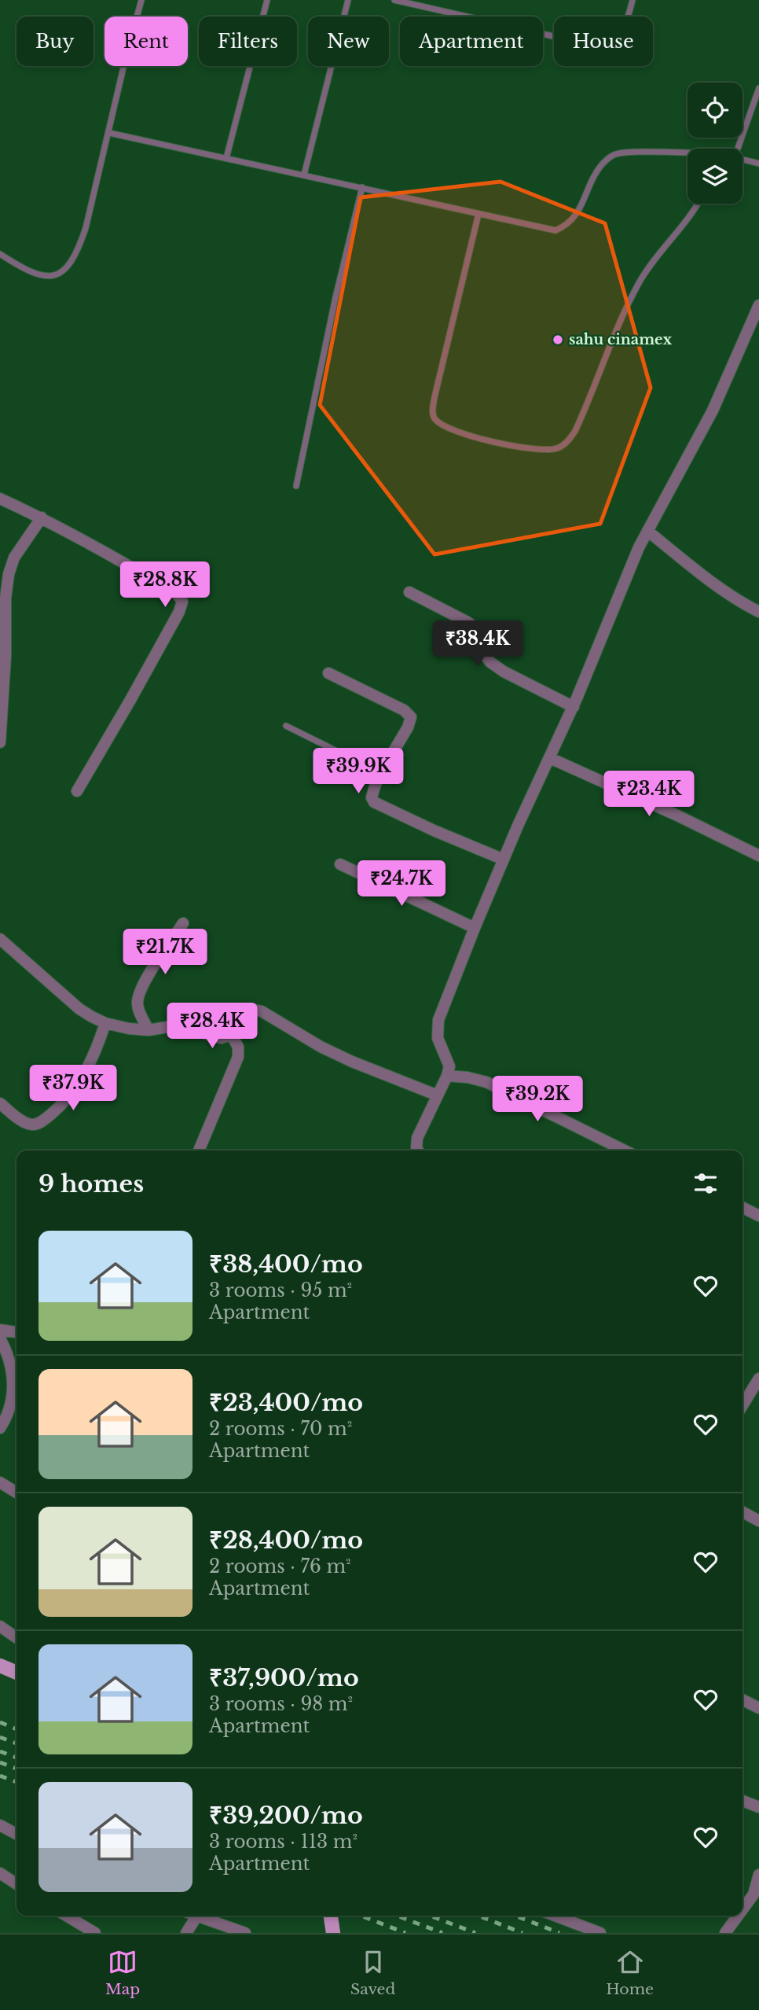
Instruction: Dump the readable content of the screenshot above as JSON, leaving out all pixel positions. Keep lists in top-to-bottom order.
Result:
{
  "places": ["sahu cinamex"],
  "page": {
    "chip": [
      "Buy",
      "Rent",
      "Filters",
      "New",
      "Apartment",
      "House"
    ],
    "price": [
      "₹28.8K",
      "₹38.4K",
      "₹39.9K",
      "₹23.4K",
      "₹24.7K",
      "₹21.7K",
      "₹28.4K",
      "₹37.9K",
      "₹39.2K"
    ],
    "heading": "9 homes",
    "list": [
      {
        "name": "₹38,400/mo",
        "note": "3 rooms · 95 m² · Apartment"
      },
      {
        "name": "₹23,400/mo",
        "note": "2 rooms · 70 m² · Apartment"
      },
      {
        "name": "₹28,400/mo",
        "note": "2 rooms · 76 m² · Apartment"
      },
      {
        "name": "₹37,900/mo",
        "note": "3 rooms · 98 m² · Apartment"
      },
      {
        "name": "₹39,200/mo",
        "note": "3 rooms · 113 m² · Apartment"
      }
    ],
    "tabs": ["Map", "Saved", "Home"]
  }
}
